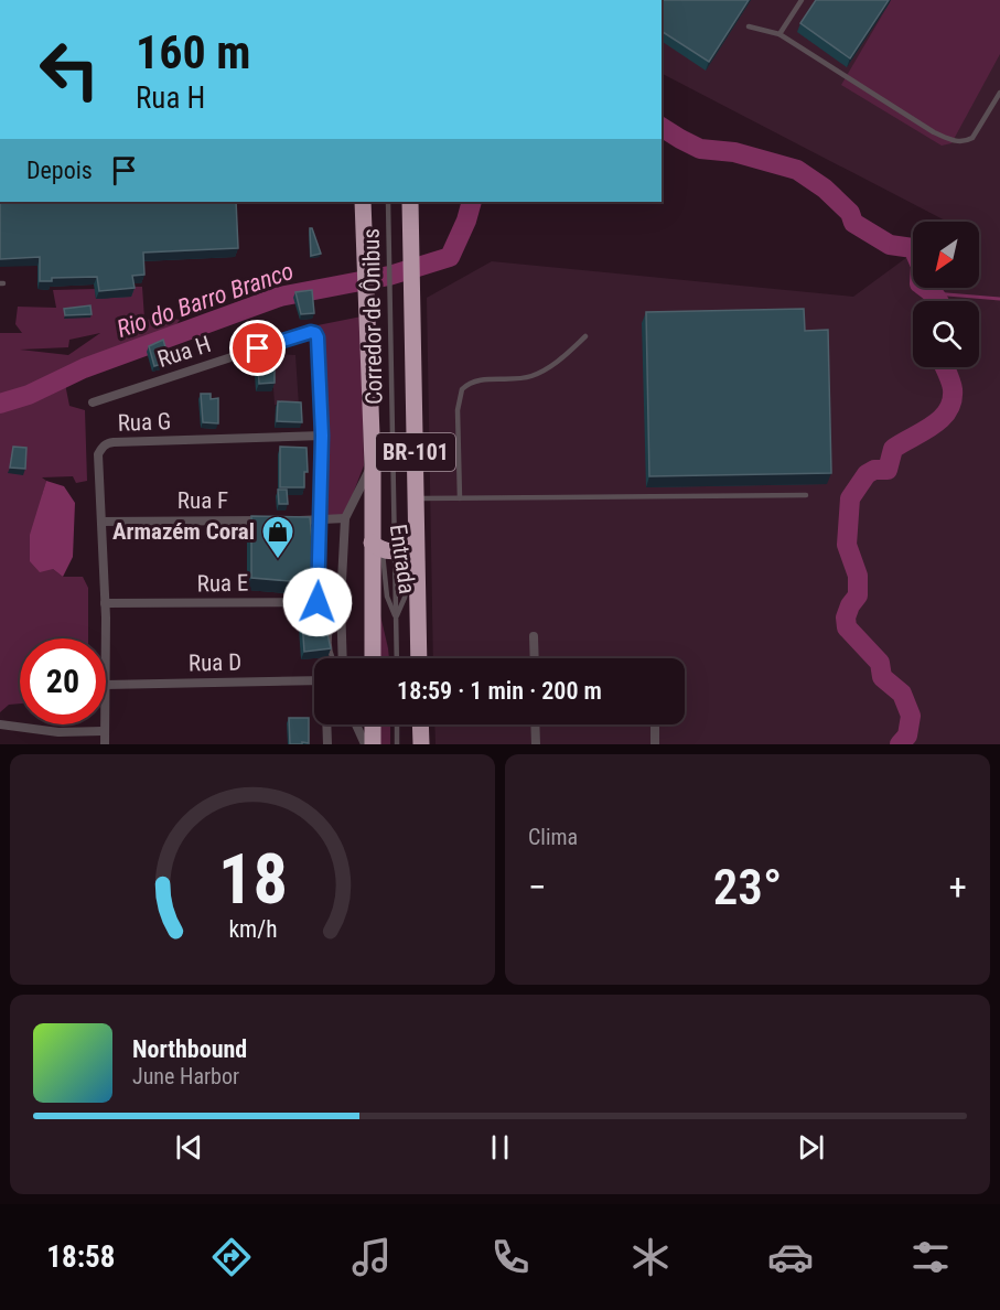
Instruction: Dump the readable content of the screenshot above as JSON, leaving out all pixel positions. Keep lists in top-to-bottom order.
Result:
{
  "streets": {
    "highway": ["BR-101"],
    "street": [
      "Rua H",
      "Rua G",
      "Rua F",
      "Rua E",
      "Rua D"
    ],
    "lane": ["Corredor de Ônibus", "Entrada"]
  },
  "crossings": [
    ["Corredor de Ônibus", "BR-101"],
    ["Corredor de Ônibus", "Entrada"],
    ["Rua H", "Rua G"],
    ["Rua G", "Rua F"],
    ["Rua G", "Rua E"],
    ["BR-101", "Entrada"],
    ["BR-101", "Rua E"]
  ],
  "water": ["Rio do Barro Branco"],
  "places": {
    "shop": ["Armazém Coral"]
  },
  "north": "bottom left",
  "page": {
    "turn": ["160 m", "Rua H"],
    "then": "Depois",
    "limit": "20",
    "trip": "18:59 · 1 min · 200 m",
    "tile": "Clima",
    "heat": ["−", "23°", "+"],
    "song": ["Northbound", "June Harbor"],
    "tabs": "18:58",
    "gauge": ["18", "km/h"]
  }
}
